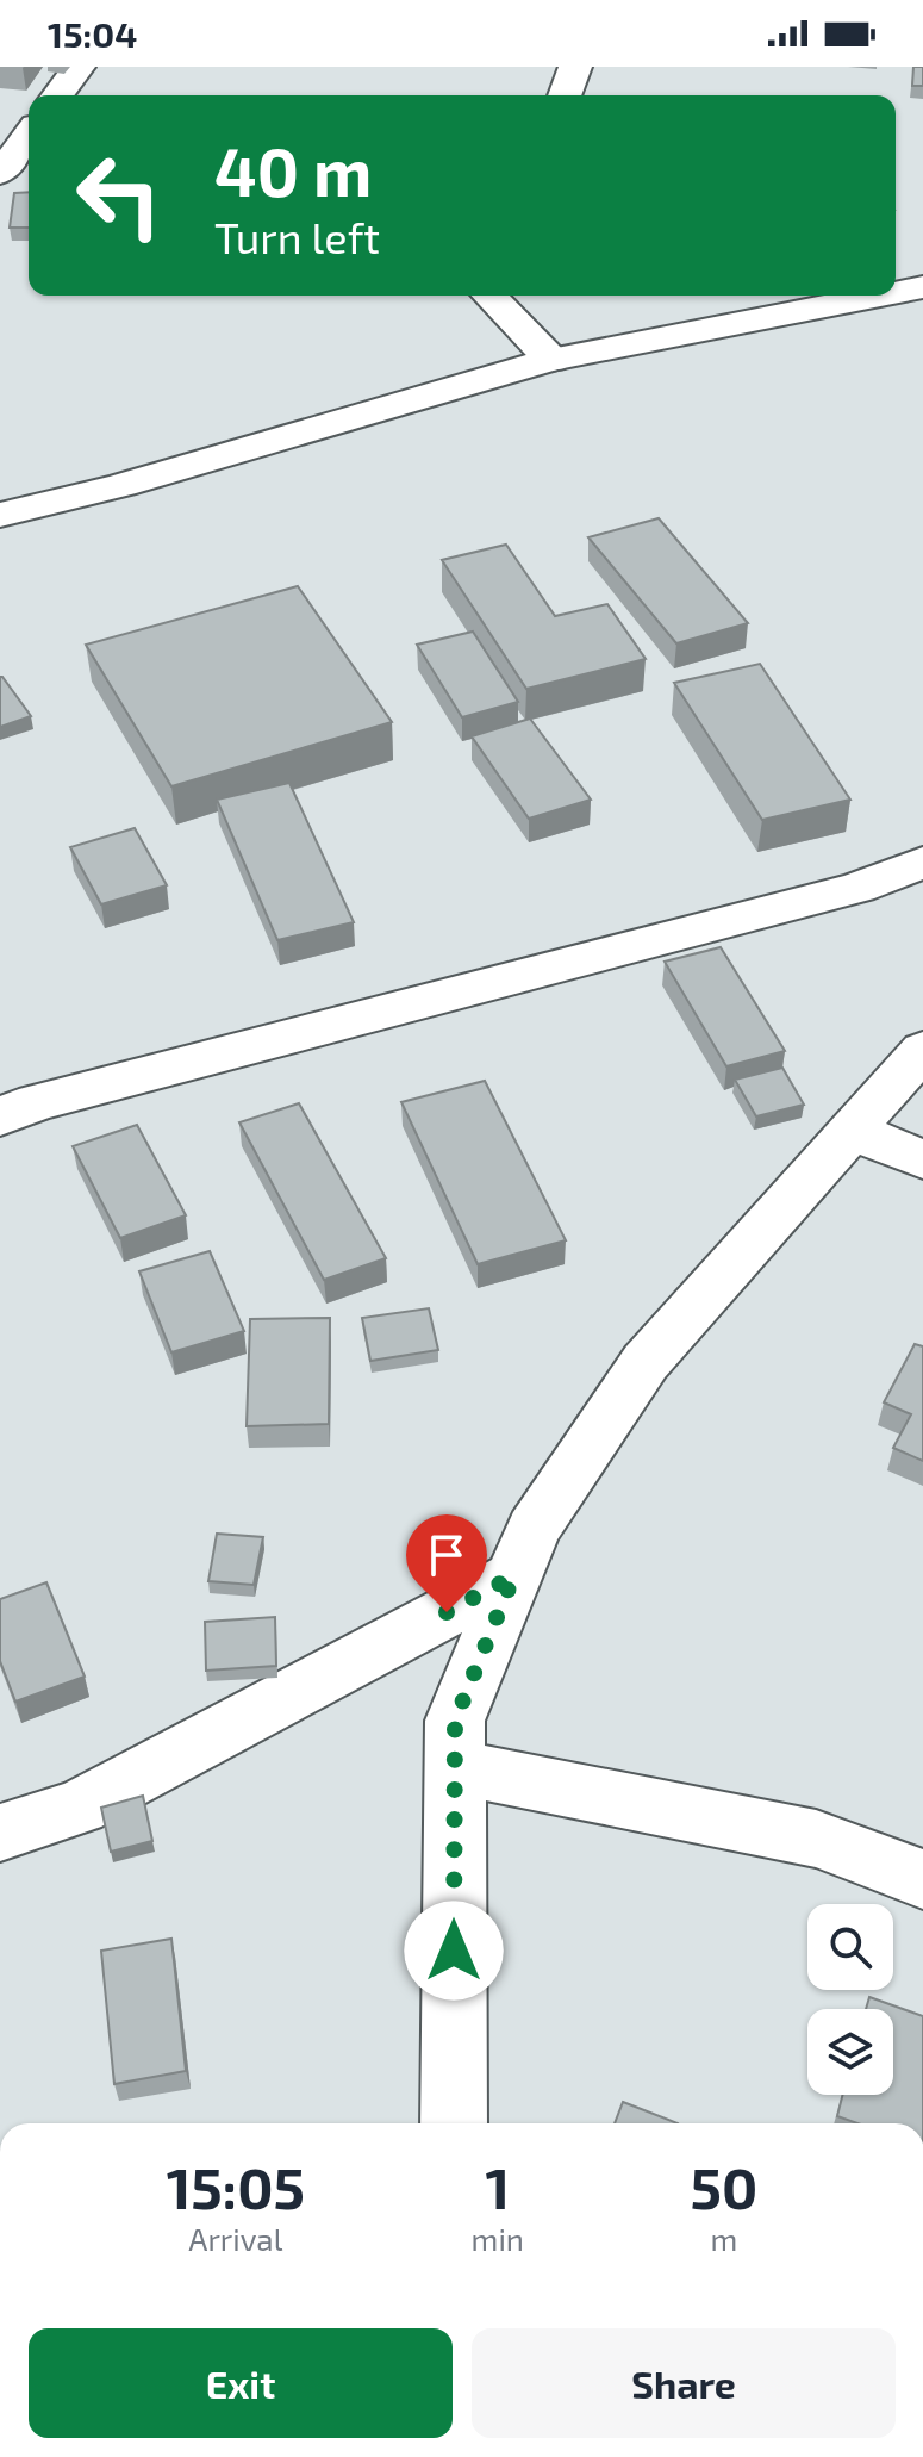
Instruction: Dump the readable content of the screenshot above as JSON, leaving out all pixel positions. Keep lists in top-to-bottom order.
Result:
{
  "page": {
    "status": "15:04",
    "turn": ["40 m", "Turn left"],
    "eta": [
      "15:05",
      "Arrival",
      "1",
      "min",
      "50",
      "m"
    ],
    "buttons": ["Exit", "Share"]
  }
}
